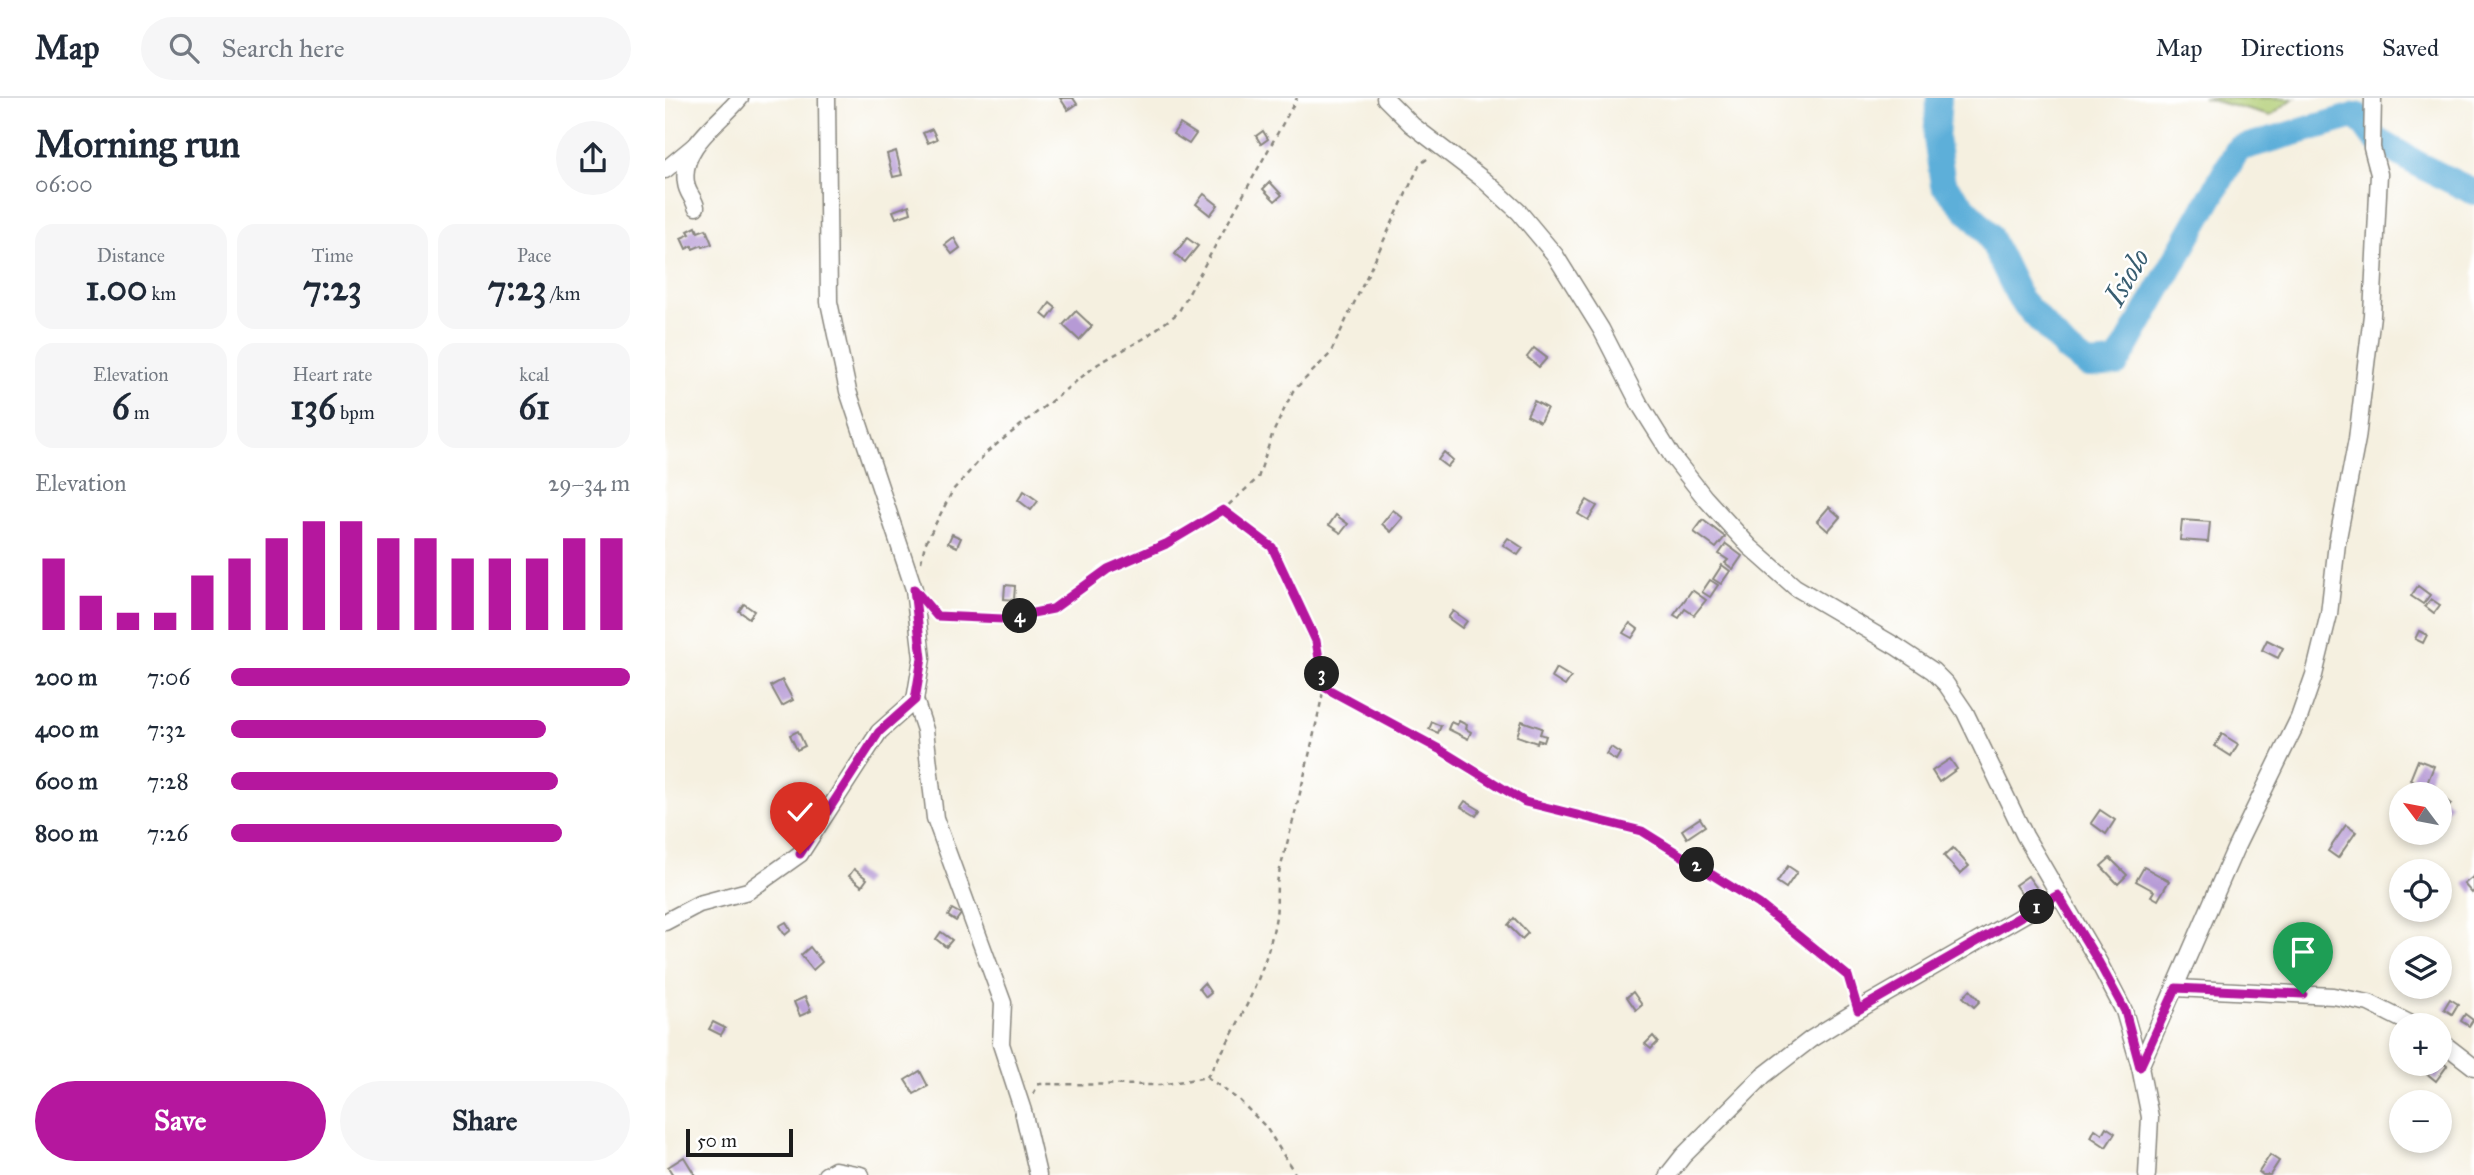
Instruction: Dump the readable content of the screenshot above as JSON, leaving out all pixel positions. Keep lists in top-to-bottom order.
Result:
{
  "water": ["Isiolo"],
  "scale_bar": "50 m",
  "north": "top left",
  "page": {
    "header": "Map",
    "search": "Search here",
    "nav": ["Map", "Directions", "Saved"],
    "heading": ["Morning run", "06:00"],
    "stats": [
      ["Distance", "1.00 km"],
      ["Time", "7:23"],
      ["Pace", "7:23 /km"],
      ["Elevation", "6 m"],
      ["Heart rate", "136 bpm"],
      ["kcal", "61"]
    ],
    "chart": ["Elevation", "29–34 m"],
    "pins": [
      "4",
      "3",
      "2",
      "1"
    ],
    "list": [
      {
        "name": "200 m",
        "note": "7:06"
      },
      {
        "name": "400 m",
        "note": "7:32"
      },
      {
        "name": "600 m",
        "note": "7:28"
      },
      {
        "name": "800 m",
        "note": "7:26"
      }
    ],
    "map_buttons": ["+", "−"],
    "buttons": ["Save", "Share"],
    "scale": "50 m"
  }
}
